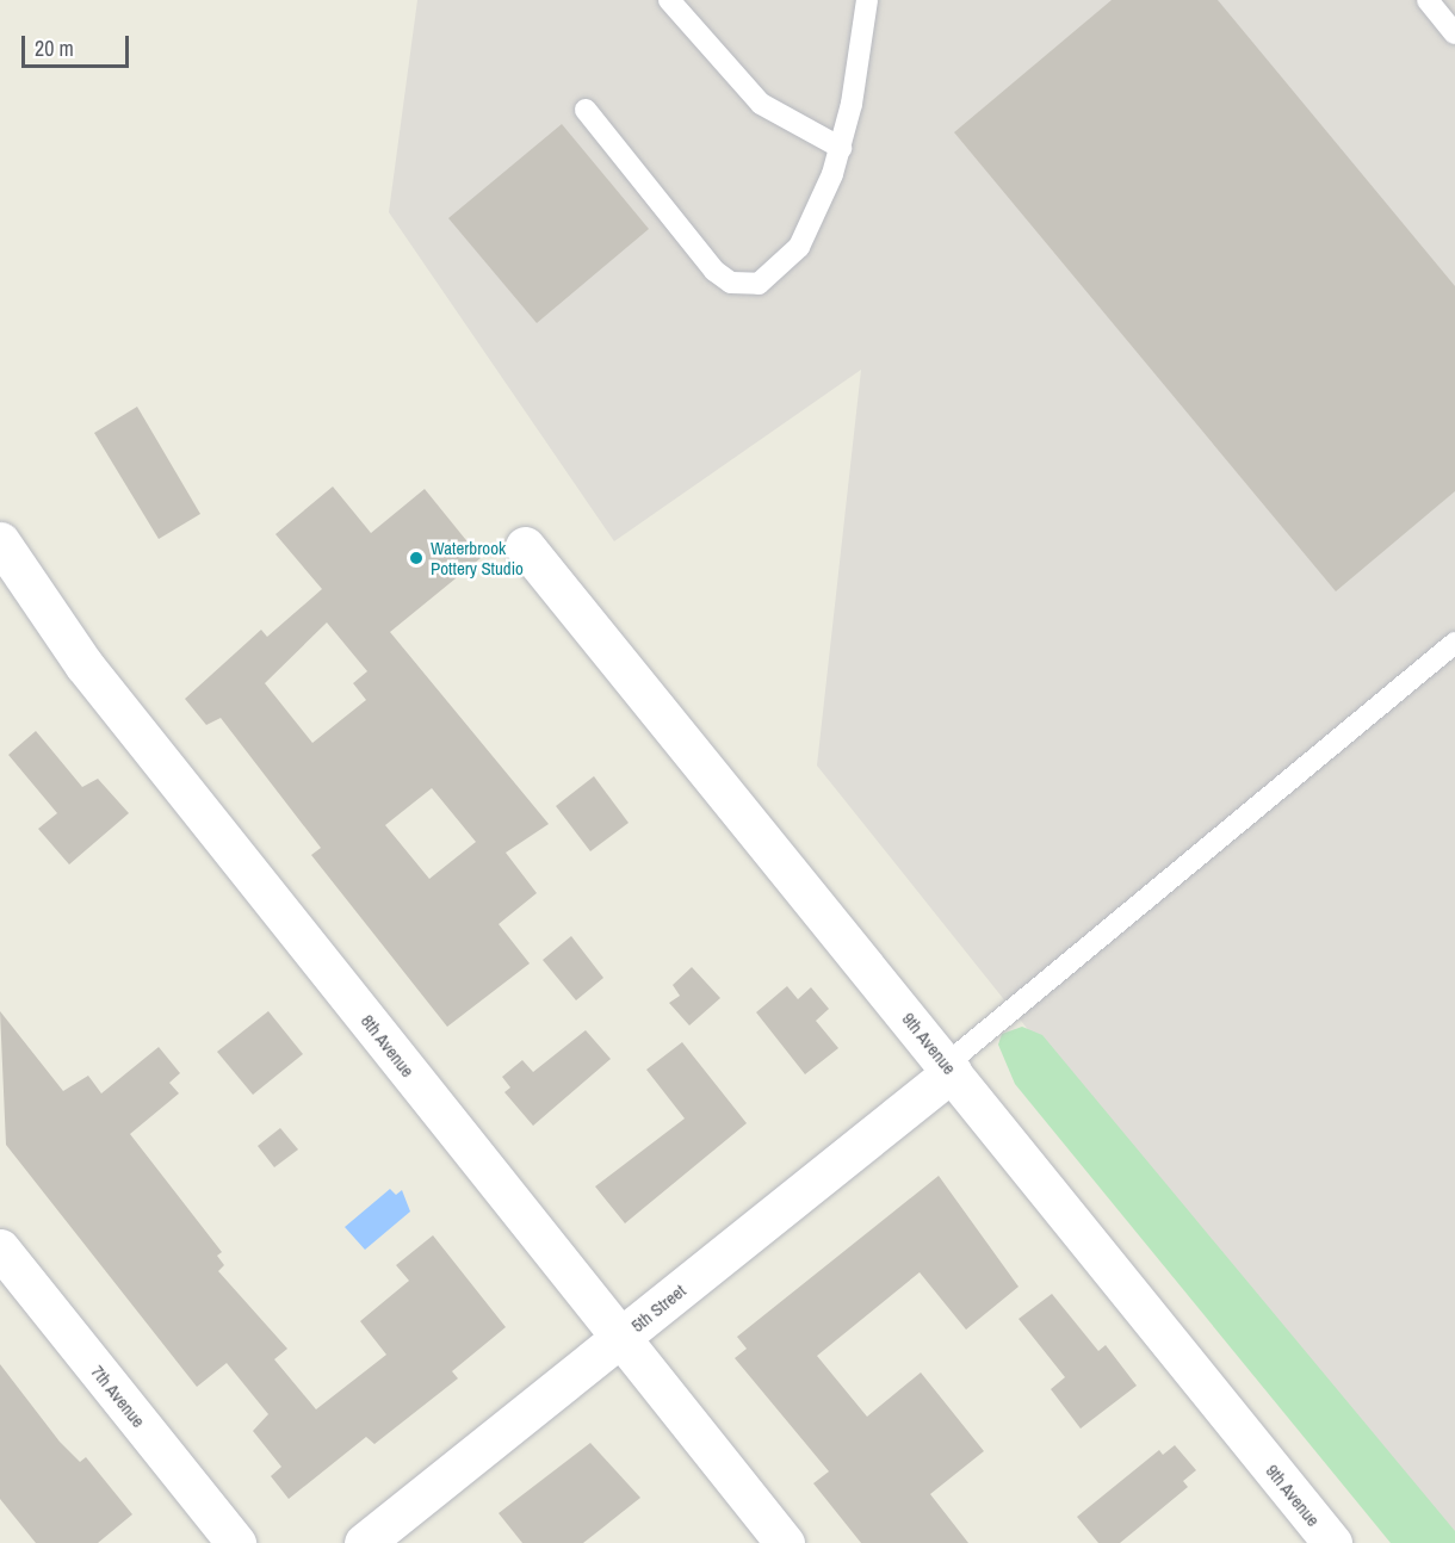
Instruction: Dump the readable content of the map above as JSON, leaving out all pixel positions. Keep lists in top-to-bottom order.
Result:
{
  "streets": {
    "street": [
      "9th Avenue",
      "8th Avenue",
      "5th Street",
      "7th Avenue"
    ]
  },
  "crossings": [
    ["9th Avenue", "5th Street"],
    ["8th Avenue", "5th Street"]
  ],
  "places": ["Waterbrook Pottery Studio"],
  "scale_bar": "20 m"
}
